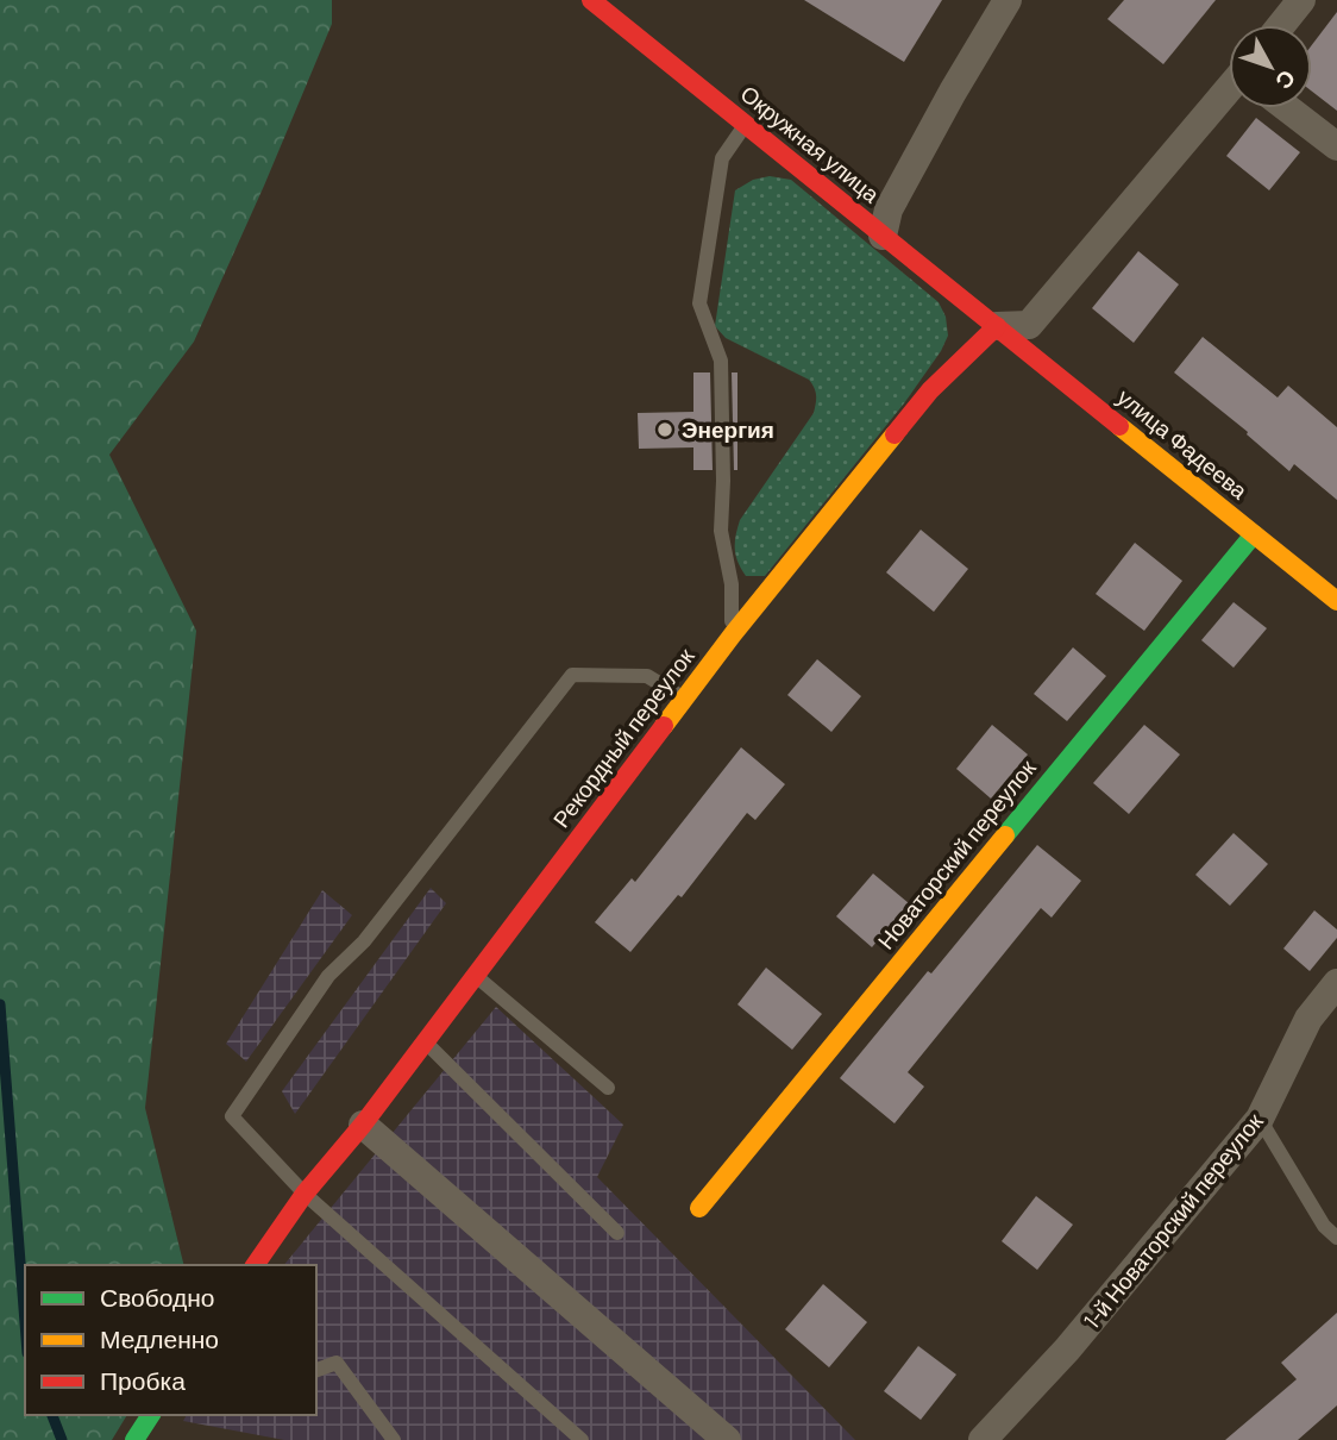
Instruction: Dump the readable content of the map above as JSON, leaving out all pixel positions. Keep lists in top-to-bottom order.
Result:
{
  "streets": {
    "main road": [
      "Окружная улица",
      "улица Фадеева",
      "Рекордный переулок",
      "Новаторский переулок"
    ],
    "street": ["1-й Новаторский переулок"]
  },
  "crossings": [
    ["Окружная улица", "улица Фадеева"],
    ["Окружная улица", "Рекордный переулок"],
    ["улица Фадеева", "Рекордный переулок"],
    ["улица Фадеева", "Новаторский переулок"]
  ],
  "places": ["Энергия"],
  "legend": ["Свободно", "Медленно", "Пробка"],
  "north": "bottom right"
}
